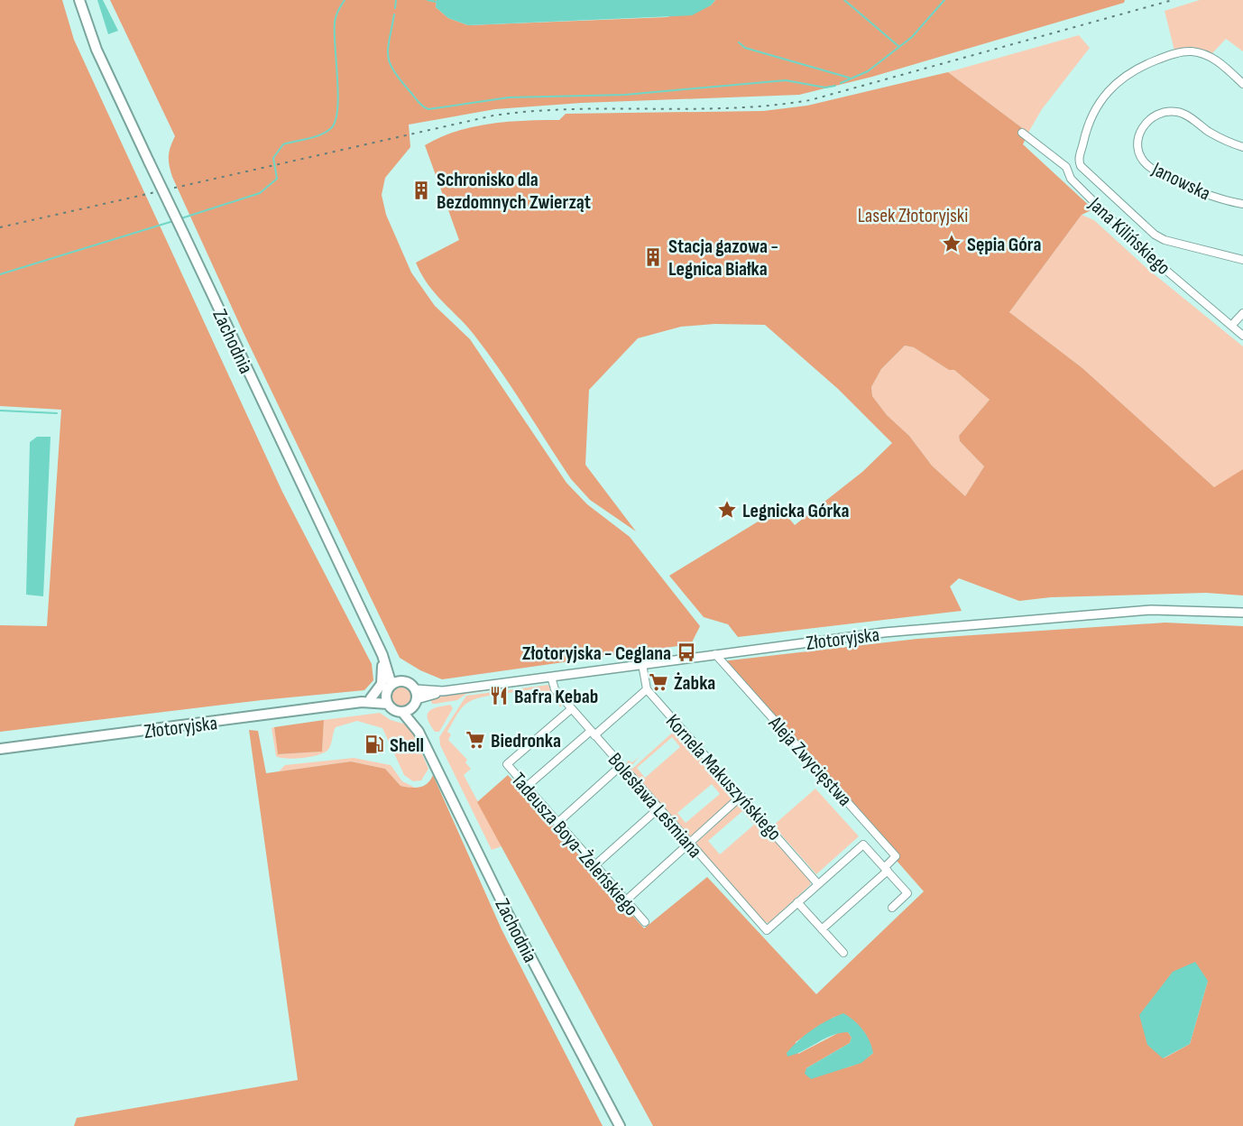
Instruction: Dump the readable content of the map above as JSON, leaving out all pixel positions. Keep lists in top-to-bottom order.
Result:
{
  "streets": {
    "main road": ["Zachodnia", "Złotoryjska"],
    "street": [
      "Janowska",
      "Jana Kilińskiego",
      "Aleja Zwycięstwa",
      "Kornela Makuszyńskiego",
      "Bolesława Leśmiana",
      "Tadeusza Boya-Żeleńskiego"
    ]
  },
  "crossings": [
    ["Zachodnia", "Złotoryjska"],
    ["Złotoryjska", "Aleja Zwycięstwa"],
    ["Złotoryjska", "Bolesława Leśmiana"],
    ["Bolesława Leśmiana", "Tadeusza Boya-Żeleńskiego"]
  ],
  "parks": ["Lasek Złotoryjski"],
  "places": {
    "building": ["Schronisko dla Bezdomnych Zwierząt", "Stacja gazowa - Legnica Białka"],
    "place": ["Sępia Góra", "Legnicka Górka"],
    "bus stop": ["Złotoryjska - Ceglana"],
    "supermarket": ["Żabka", "Biedronka"],
    "restaurant": ["Bafra Kebab"],
    "fuel station": ["Shell"]
  }
}
